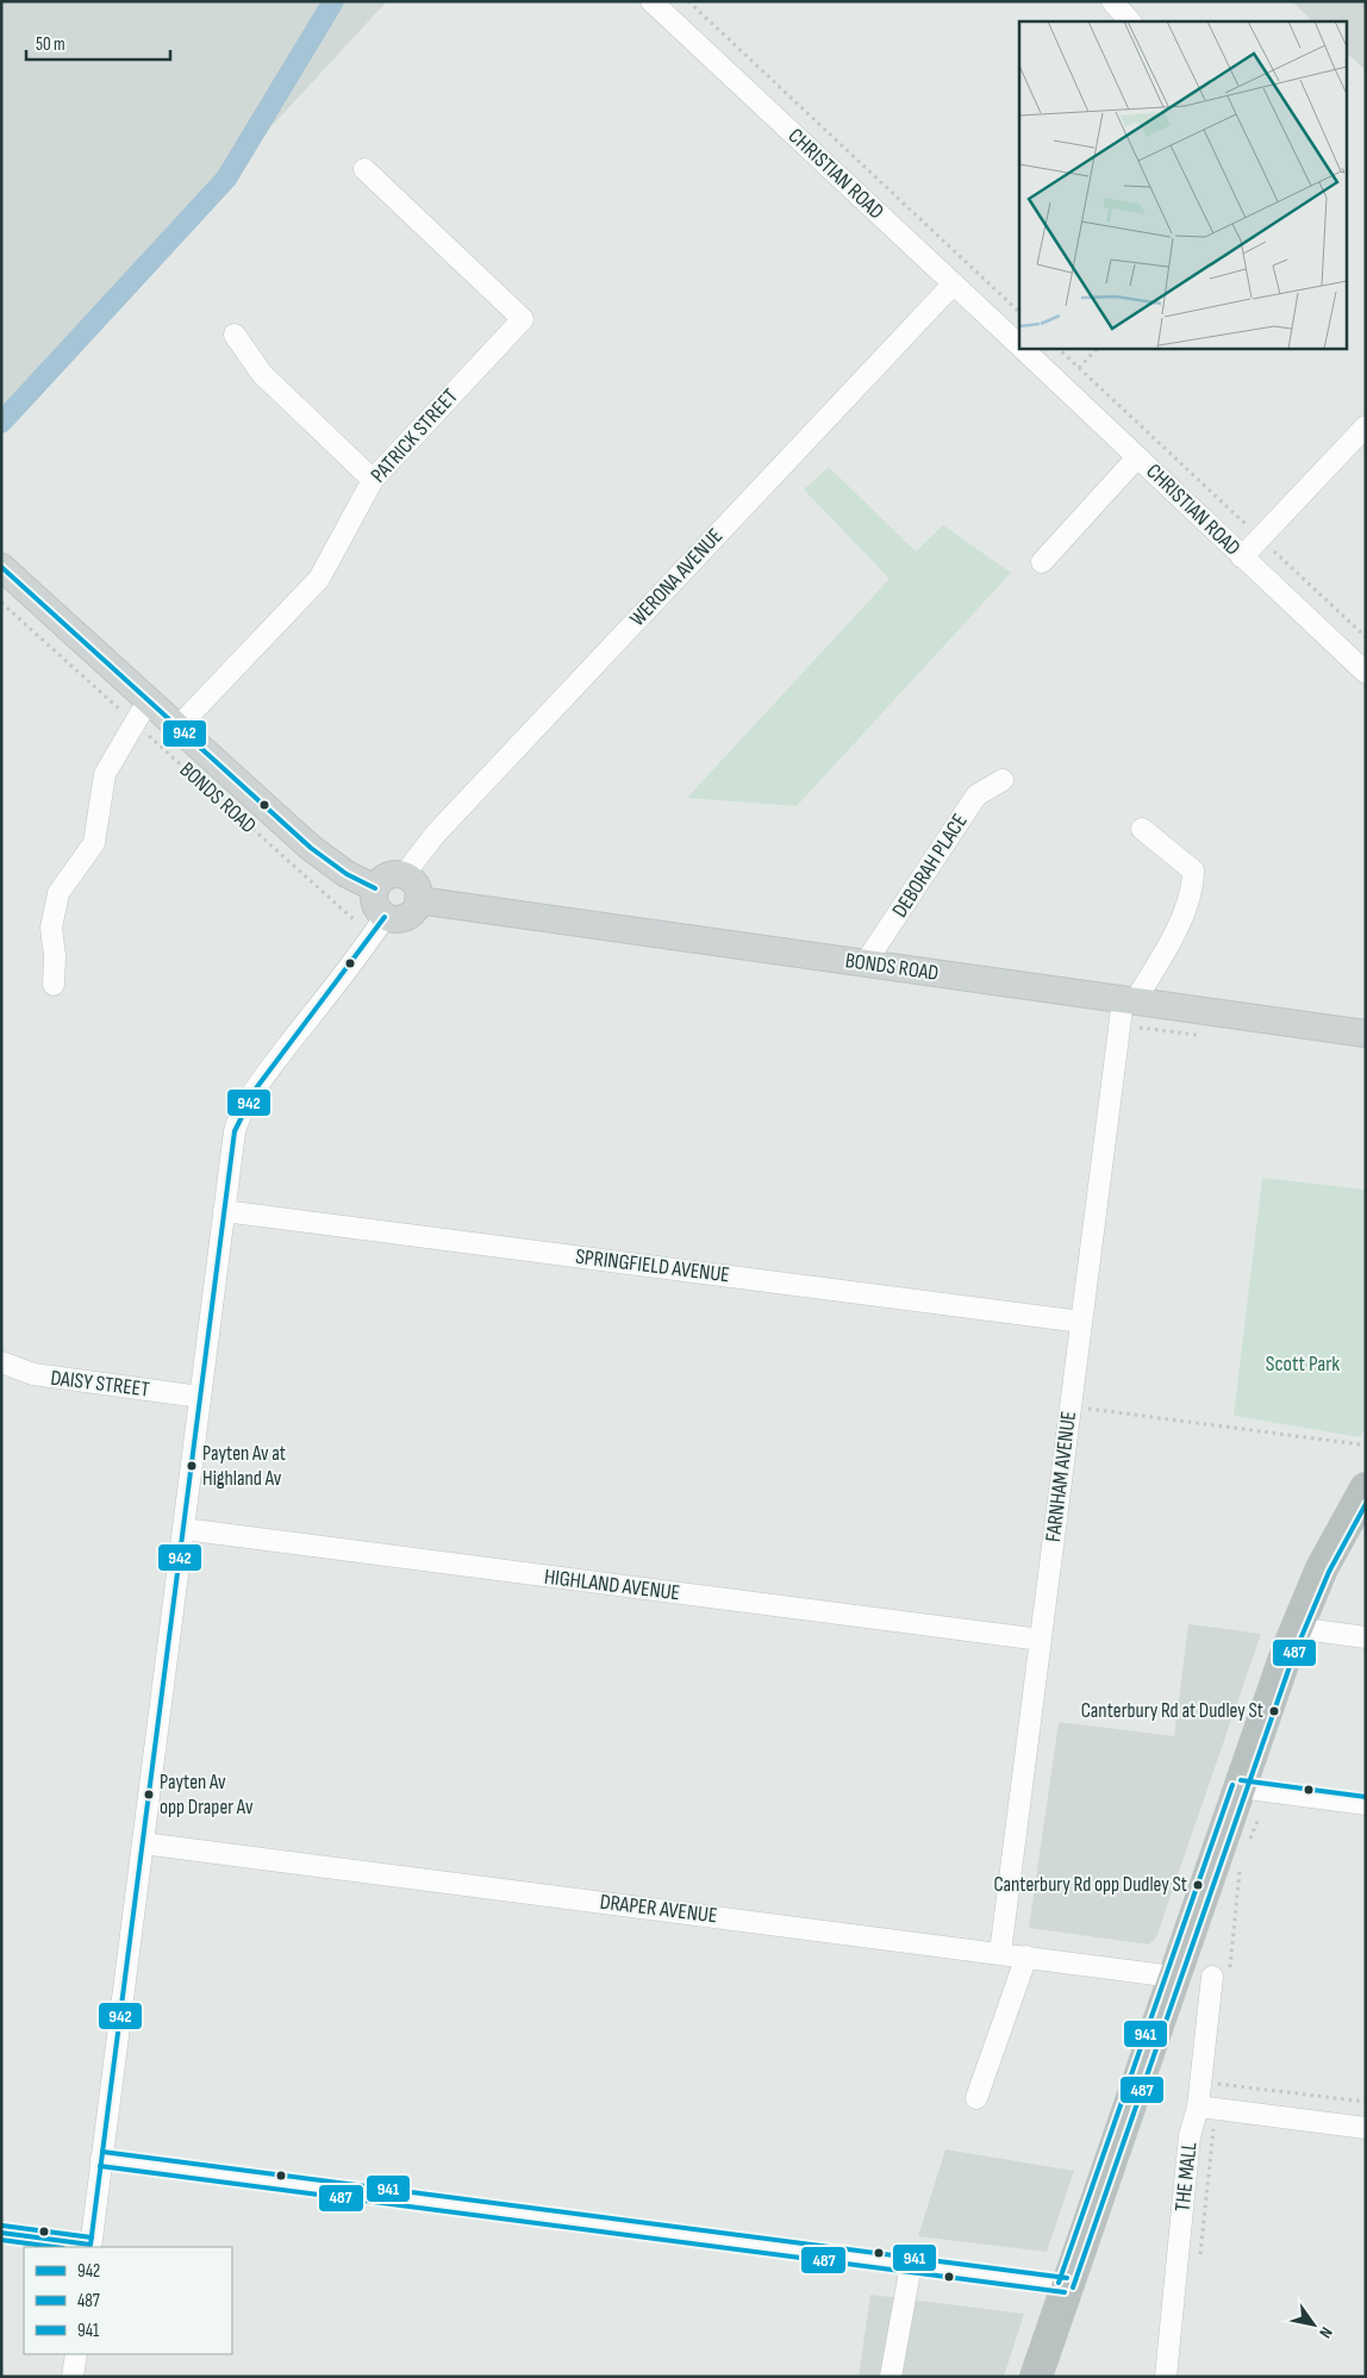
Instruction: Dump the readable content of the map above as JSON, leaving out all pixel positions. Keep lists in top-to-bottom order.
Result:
{
  "streets": {
    "main road": ["BONDS ROAD"],
    "street": [
      "CHRISTIAN ROAD",
      "PATRICK STREET",
      "WERONA AVENUE",
      "DEBORAH PLACE",
      "SPRINGFIELD AVENUE",
      "DAISY STREET",
      "FARNHAM AVENUE",
      "HIGHLAND AVENUE",
      "DRAPER AVENUE",
      "THE MALL"
    ]
  },
  "crossings": [
    ["CHRISTIAN ROAD", "WERONA AVENUE"],
    ["PATRICK STREET", "BONDS ROAD"],
    ["WERONA AVENUE", "BONDS ROAD"],
    ["BONDS ROAD", "DEBORAH PLACE"],
    ["BONDS ROAD", "FARNHAM AVENUE"],
    ["SPRINGFIELD AVENUE", "FARNHAM AVENUE"],
    ["FARNHAM AVENUE", "HIGHLAND AVENUE"],
    ["FARNHAM AVENUE", "DRAPER AVENUE"]
  ],
  "parks": ["Scott Park"],
  "places": [
    "Payten Av at Highland Av",
    "Canterbury Rd at Dudley St",
    "Payten Av opp Draper Av",
    "Canterbury Rd opp Dudley St"
  ],
  "lines": ["transit line 942", "transit line 487", "transit line 941"],
  "legend": ["942", "487", "941"],
  "scale_bar": "50 m",
  "north": "bottom right"
}
